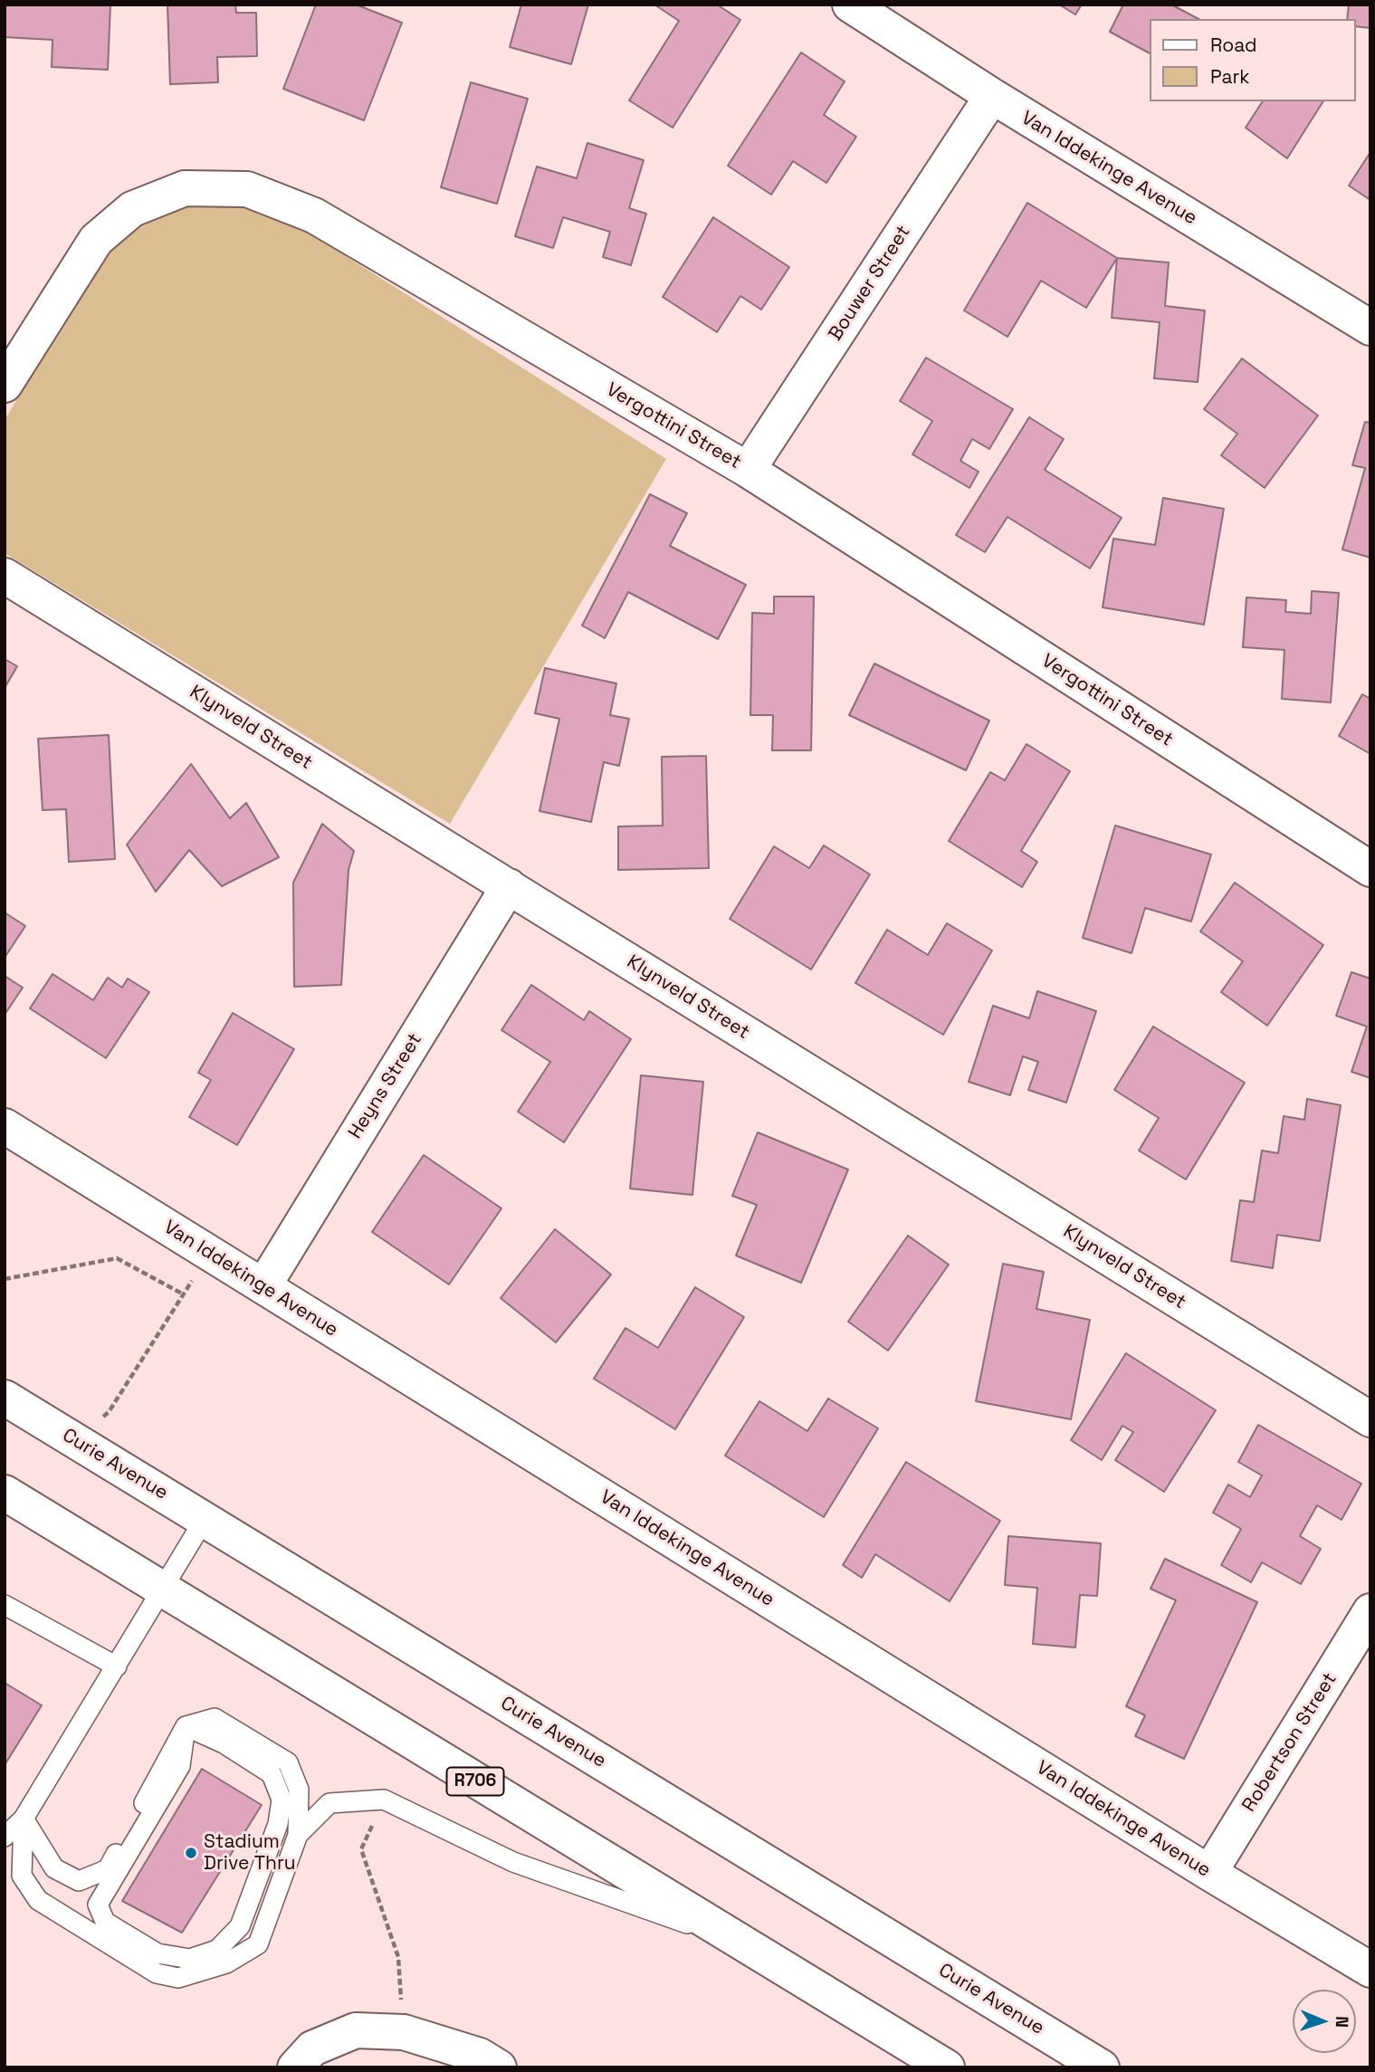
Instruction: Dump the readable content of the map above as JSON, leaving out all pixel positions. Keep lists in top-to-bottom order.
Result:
{
  "streets": {
    "street": [
      "Van Iddekinge Avenue",
      "Bouwer Street",
      "Vergottini Street",
      "Klynveld Street",
      "Heyns Street",
      "Curie Avenue",
      "Robertson Street",
      "R706"
    ]
  },
  "crossings": [
    ["Van Iddekinge Avenue", "Bouwer Street"],
    ["Van Iddekinge Avenue", "Heyns Street"],
    ["Van Iddekinge Avenue", "Robertson Street"],
    ["Bouwer Street", "Vergottini Street"],
    ["Klynveld Street", "Heyns Street"]
  ],
  "places": ["Stadium Drive Thru"],
  "legend": ["Road", "Park"],
  "north": "right"
}
